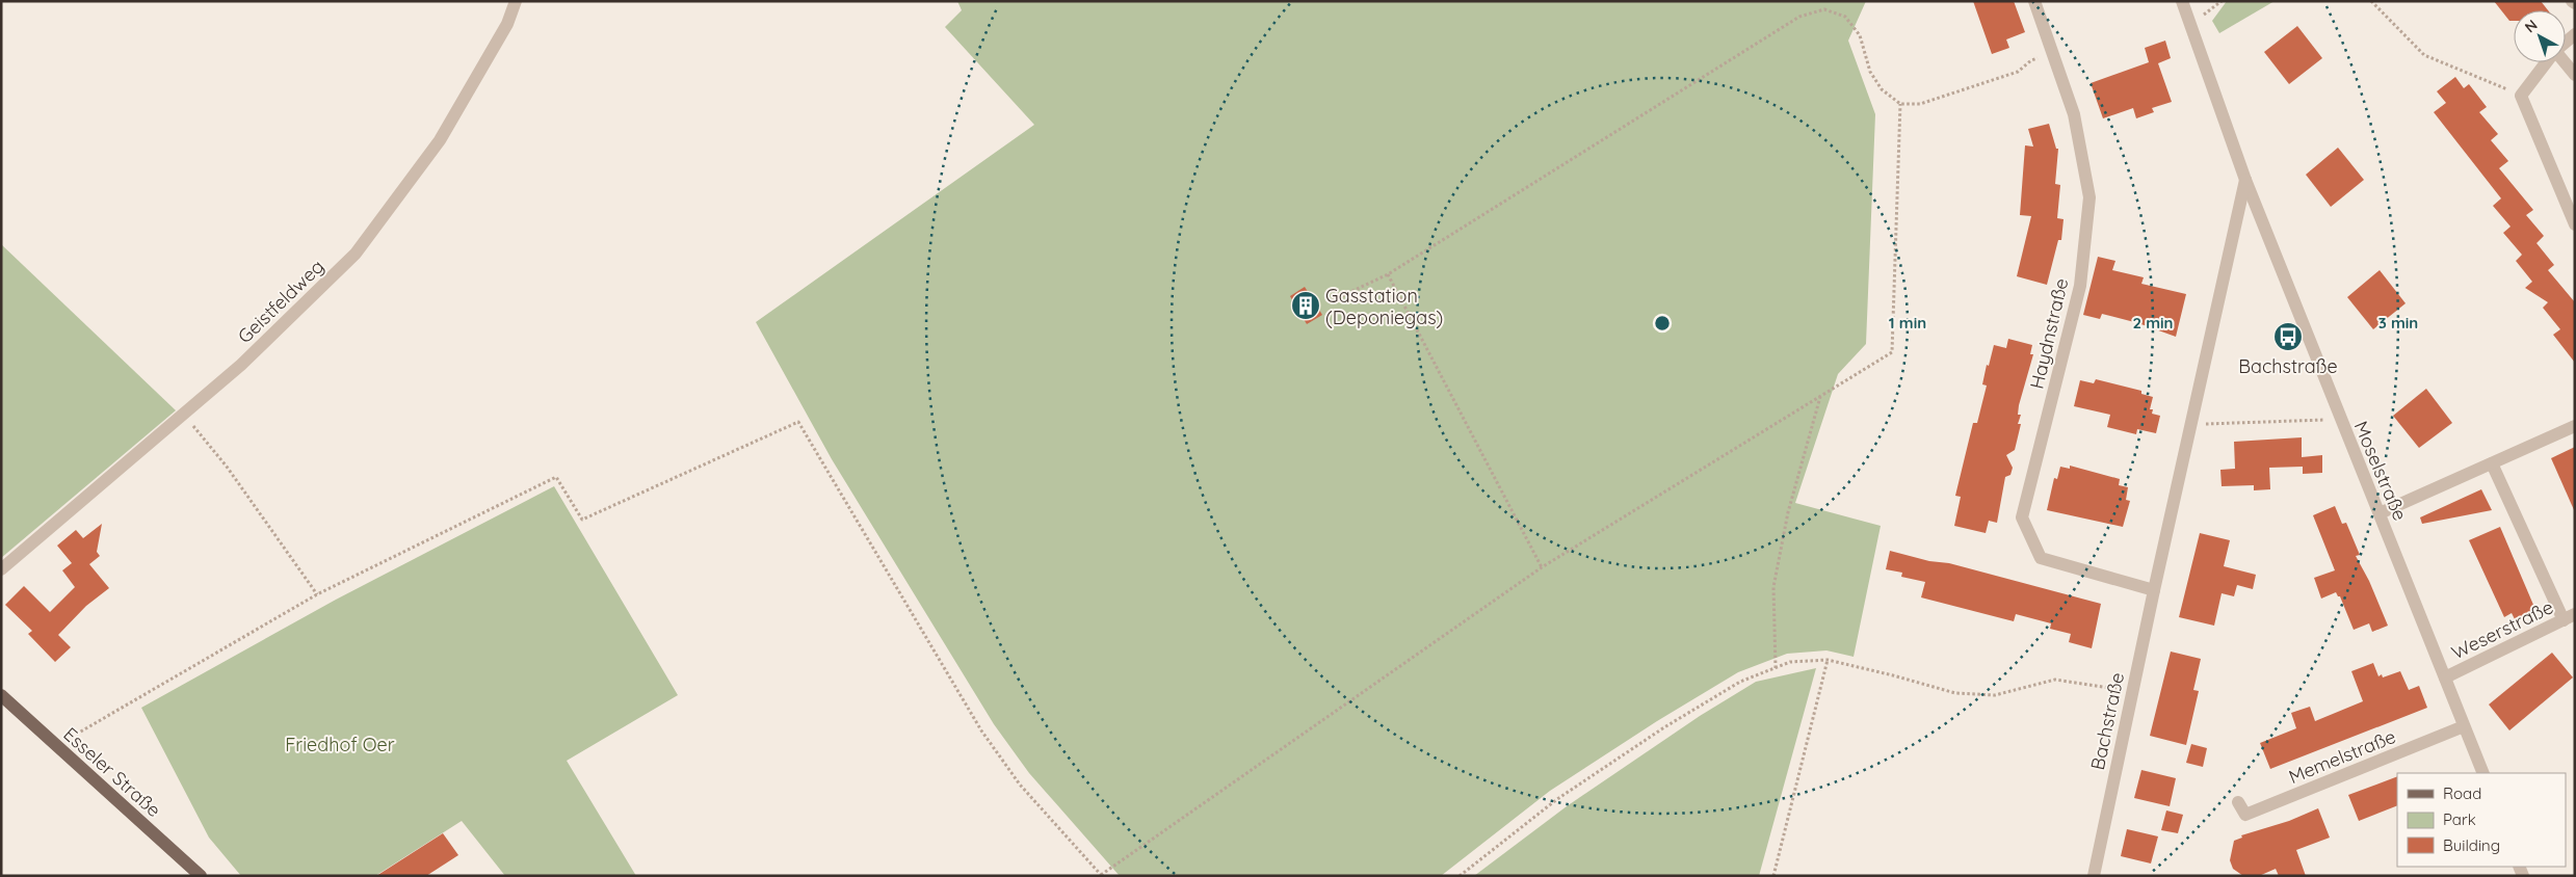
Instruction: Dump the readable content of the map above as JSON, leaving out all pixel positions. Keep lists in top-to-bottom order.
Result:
{
  "streets": {
    "main road": ["Esseler Straße"],
    "street": [
      "Geistfeldweg",
      "Haydnstraße",
      "Moselstraße",
      "Weserstraße",
      "Bachstraße",
      "Memelstraße"
    ]
  },
  "crossings": [
    ["Haydnstraße", "Bachstraße"],
    ["Moselstraße", "Weserstraße"],
    ["Moselstraße", "Bachstraße"],
    ["Moselstraße", "Memelstraße"]
  ],
  "parks": ["Friedhof Oer"],
  "places": {
    "building": ["Gasstation (Deponiegas)"],
    "bus stop": ["Bachstraße"]
  },
  "legend": ["Road", "Park", "Building"],
  "north": "top left",
  "rings": ["1 min", "2 min", "3 min"]
}
